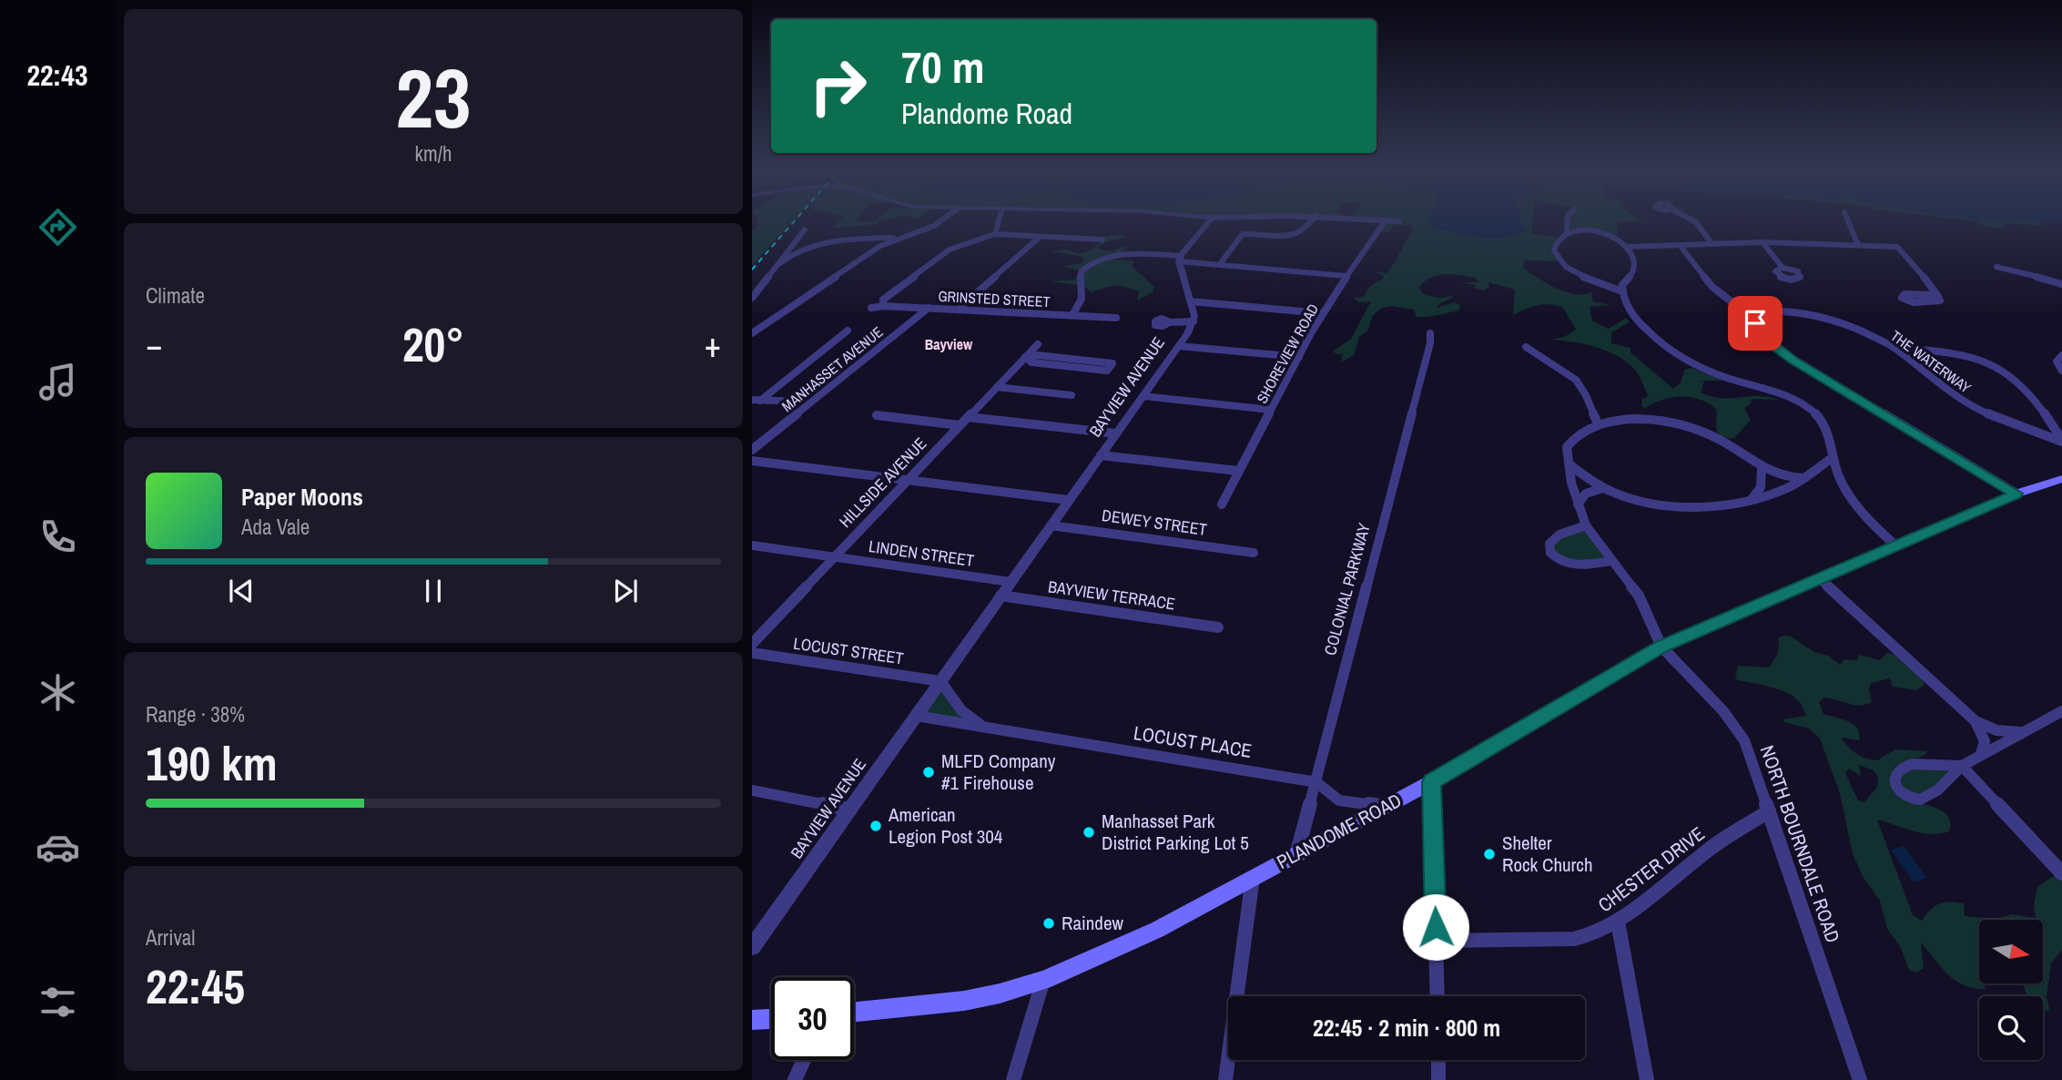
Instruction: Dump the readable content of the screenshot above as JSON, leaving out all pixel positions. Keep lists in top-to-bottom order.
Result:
{
  "streets": {
    "main road": ["PLANDOME ROAD"],
    "street": [
      "GRINSTED STREET",
      "SHOREVIEW ROAD",
      "THE WATERWAY",
      "MANHASSET AVENUE",
      "BAYVIEW AVENUE",
      "HILLSIDE AVENUE",
      "DEWEY STREET",
      "LINDEN STREET",
      "COLONIAL PARKWAY",
      "BAYVIEW TERRACE",
      "LOCUST STREET",
      "LOCUST PLACE",
      "NORTH BOURNDALE ROAD",
      "CHESTER DRIVE"
    ]
  },
  "crossings": [
    ["GRINSTED STREET", "MANHASSET AVENUE"],
    ["BAYVIEW AVENUE", "DEWEY STREET"],
    ["BAYVIEW AVENUE", "LINDEN STREET"],
    ["BAYVIEW AVENUE", "BAYVIEW TERRACE"],
    ["BAYVIEW AVENUE", "LOCUST STREET"],
    ["BAYVIEW AVENUE", "LOCUST PLACE"],
    ["HILLSIDE AVENUE", "LINDEN STREET"],
    ["COLONIAL PARKWAY", "LOCUST PLACE"],
    ["COLONIAL PARKWAY", "PLANDOME ROAD"],
    ["LOCUST STREET", "LOCUST PLACE"],
    ["LOCUST PLACE", "PLANDOME ROAD"],
    ["PLANDOME ROAD", "NORTH BOURNDALE ROAD"],
    ["NORTH BOURNDALE ROAD", "CHESTER DRIVE"]
  ],
  "districts": ["Bayview"],
  "places": [
    "MLFD Company #1 Firehouse",
    "American Legion Post 304",
    "Manhasset Park District Parking Lot 5",
    "Shelter Rock Church",
    "Raindew"
  ],
  "north": "right",
  "page": {
    "tabs": "22:43",
    "tile": [
      ["23", "km/h"],
      "Climate",
      ["Range · 38%", "190 km"],
      ["Arrival", "22:45"]
    ],
    "turn": ["70 m", "Plandome Road"],
    "heat": ["−", "20°", "+"],
    "song": ["Paper Moons", "Ada Vale"],
    "limit": "30",
    "trip": "22:45 · 2 min · 800 m"
  }
}
